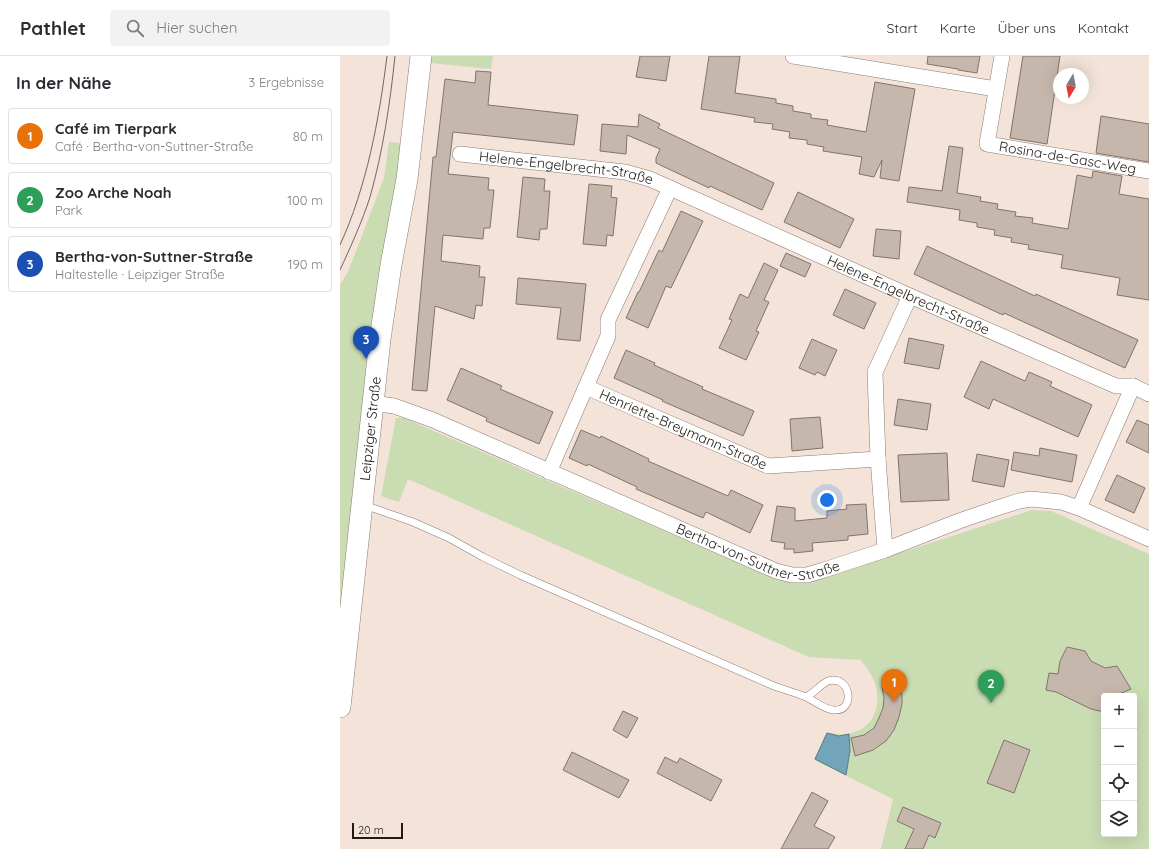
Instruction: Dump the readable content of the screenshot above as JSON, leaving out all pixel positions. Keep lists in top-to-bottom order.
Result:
{
  "streets": {
    "street": [
      "Rosina-de-Gasc-Weg",
      "Helene-Engelbrecht-Straße",
      "Leipziger Straße",
      "Henriette-Breymann-Straße",
      "Bertha-von-Suttner-Straße"
    ]
  },
  "crossings": [
    ["Helene-Engelbrecht-Straße", "Henriette-Breymann-Straße"],
    ["Helene-Engelbrecht-Straße", "Bertha-von-Suttner-Straße"],
    ["Leipziger Straße", "Bertha-von-Suttner-Straße"]
  ],
  "scale_bar": "20 m",
  "north": "bottom",
  "page": {
    "header": "Pathlet",
    "search": "Hier suchen",
    "nav": [
      "Start",
      "Karte",
      "Über uns",
      "Kontakt"
    ],
    "heading": ["In der Nähe", "3 Ergebnisse"],
    "list": [
      {
        "mark": "1",
        "name": "Café im Tierpark",
        "note": "Café · Bertha-von-Suttner-Straße",
        "value": "80 m"
      },
      {
        "mark": "2",
        "name": "Zoo Arche Noah",
        "note": "Park",
        "value": "100 m"
      },
      {
        "mark": "3",
        "name": "Bertha-von-Suttner-Straße",
        "note": "Haltestelle · Leipziger Straße",
        "value": "190 m"
      }
    ],
    "pins": ["3", "1", "2"],
    "map_buttons": ["+", "−"],
    "scale": "20 m"
  }
}
